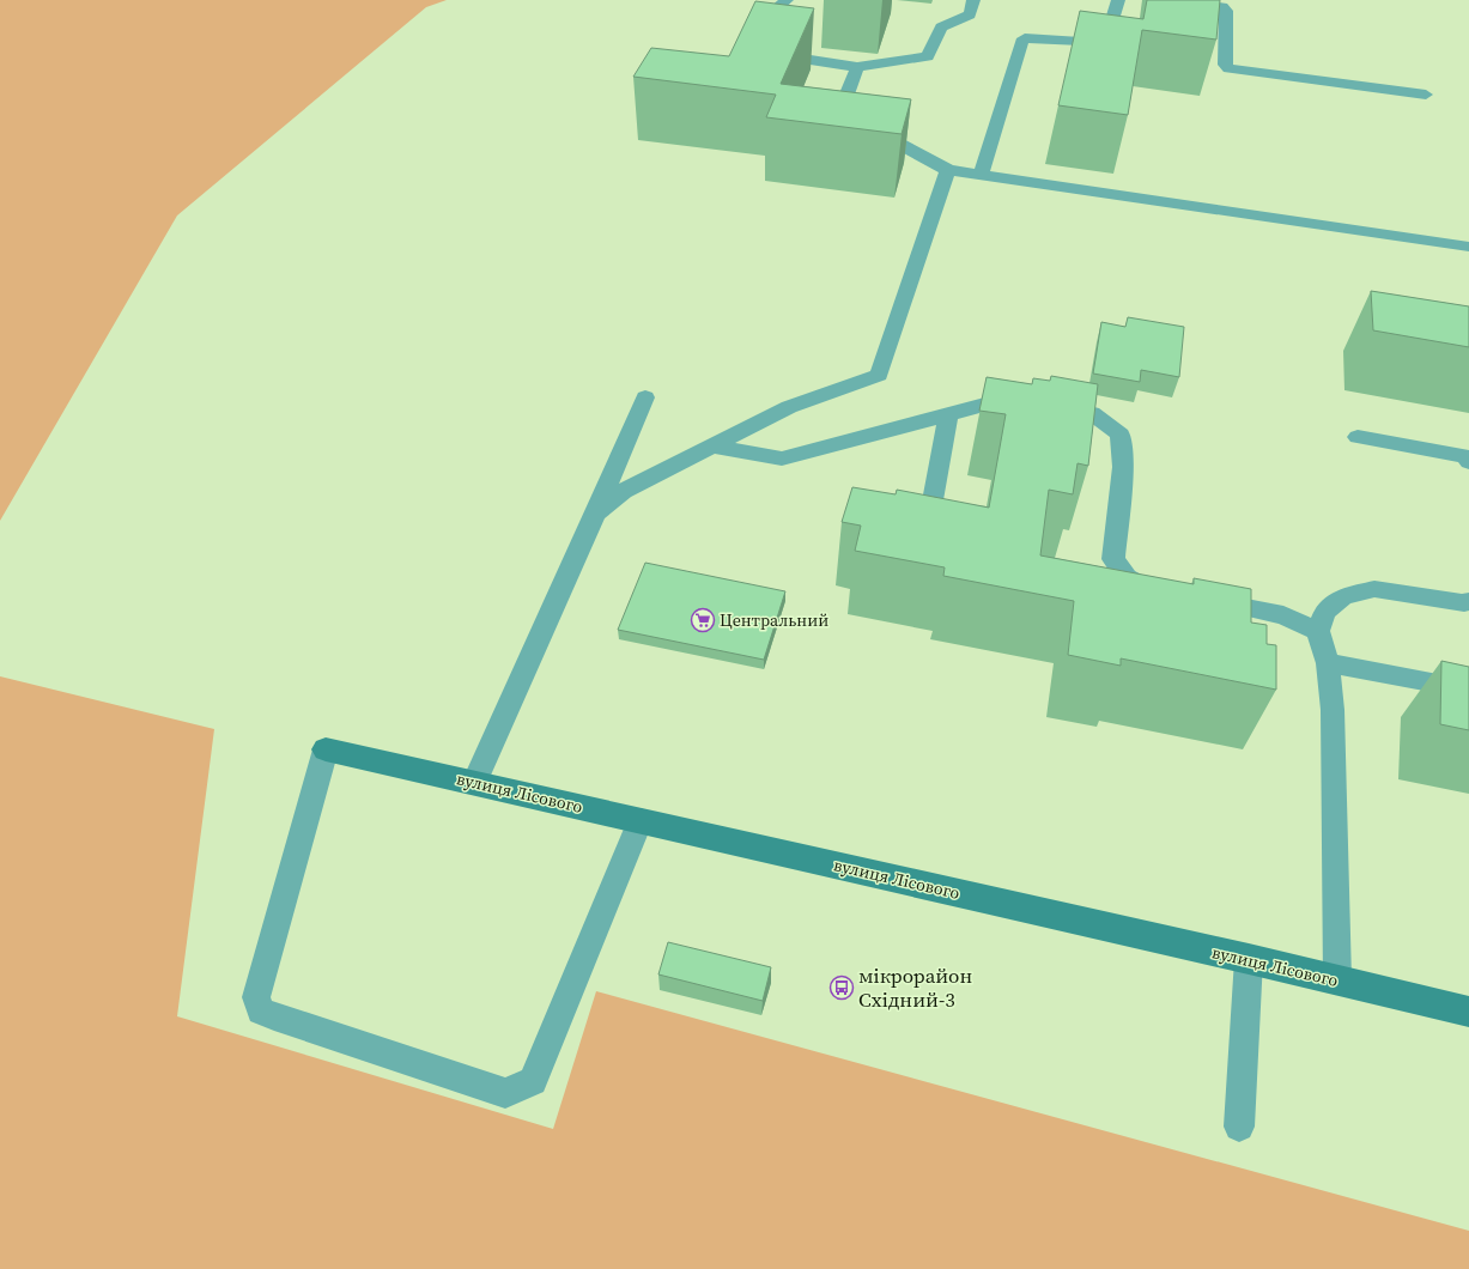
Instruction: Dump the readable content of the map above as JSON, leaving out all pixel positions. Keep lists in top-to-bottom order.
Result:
{
  "streets": {
    "street": ["вулиця Лісового"]
  },
  "places": {
    "supermarket": ["Центральний"],
    "bus stop": ["мікрорайон Східний-3"]
  }
}
